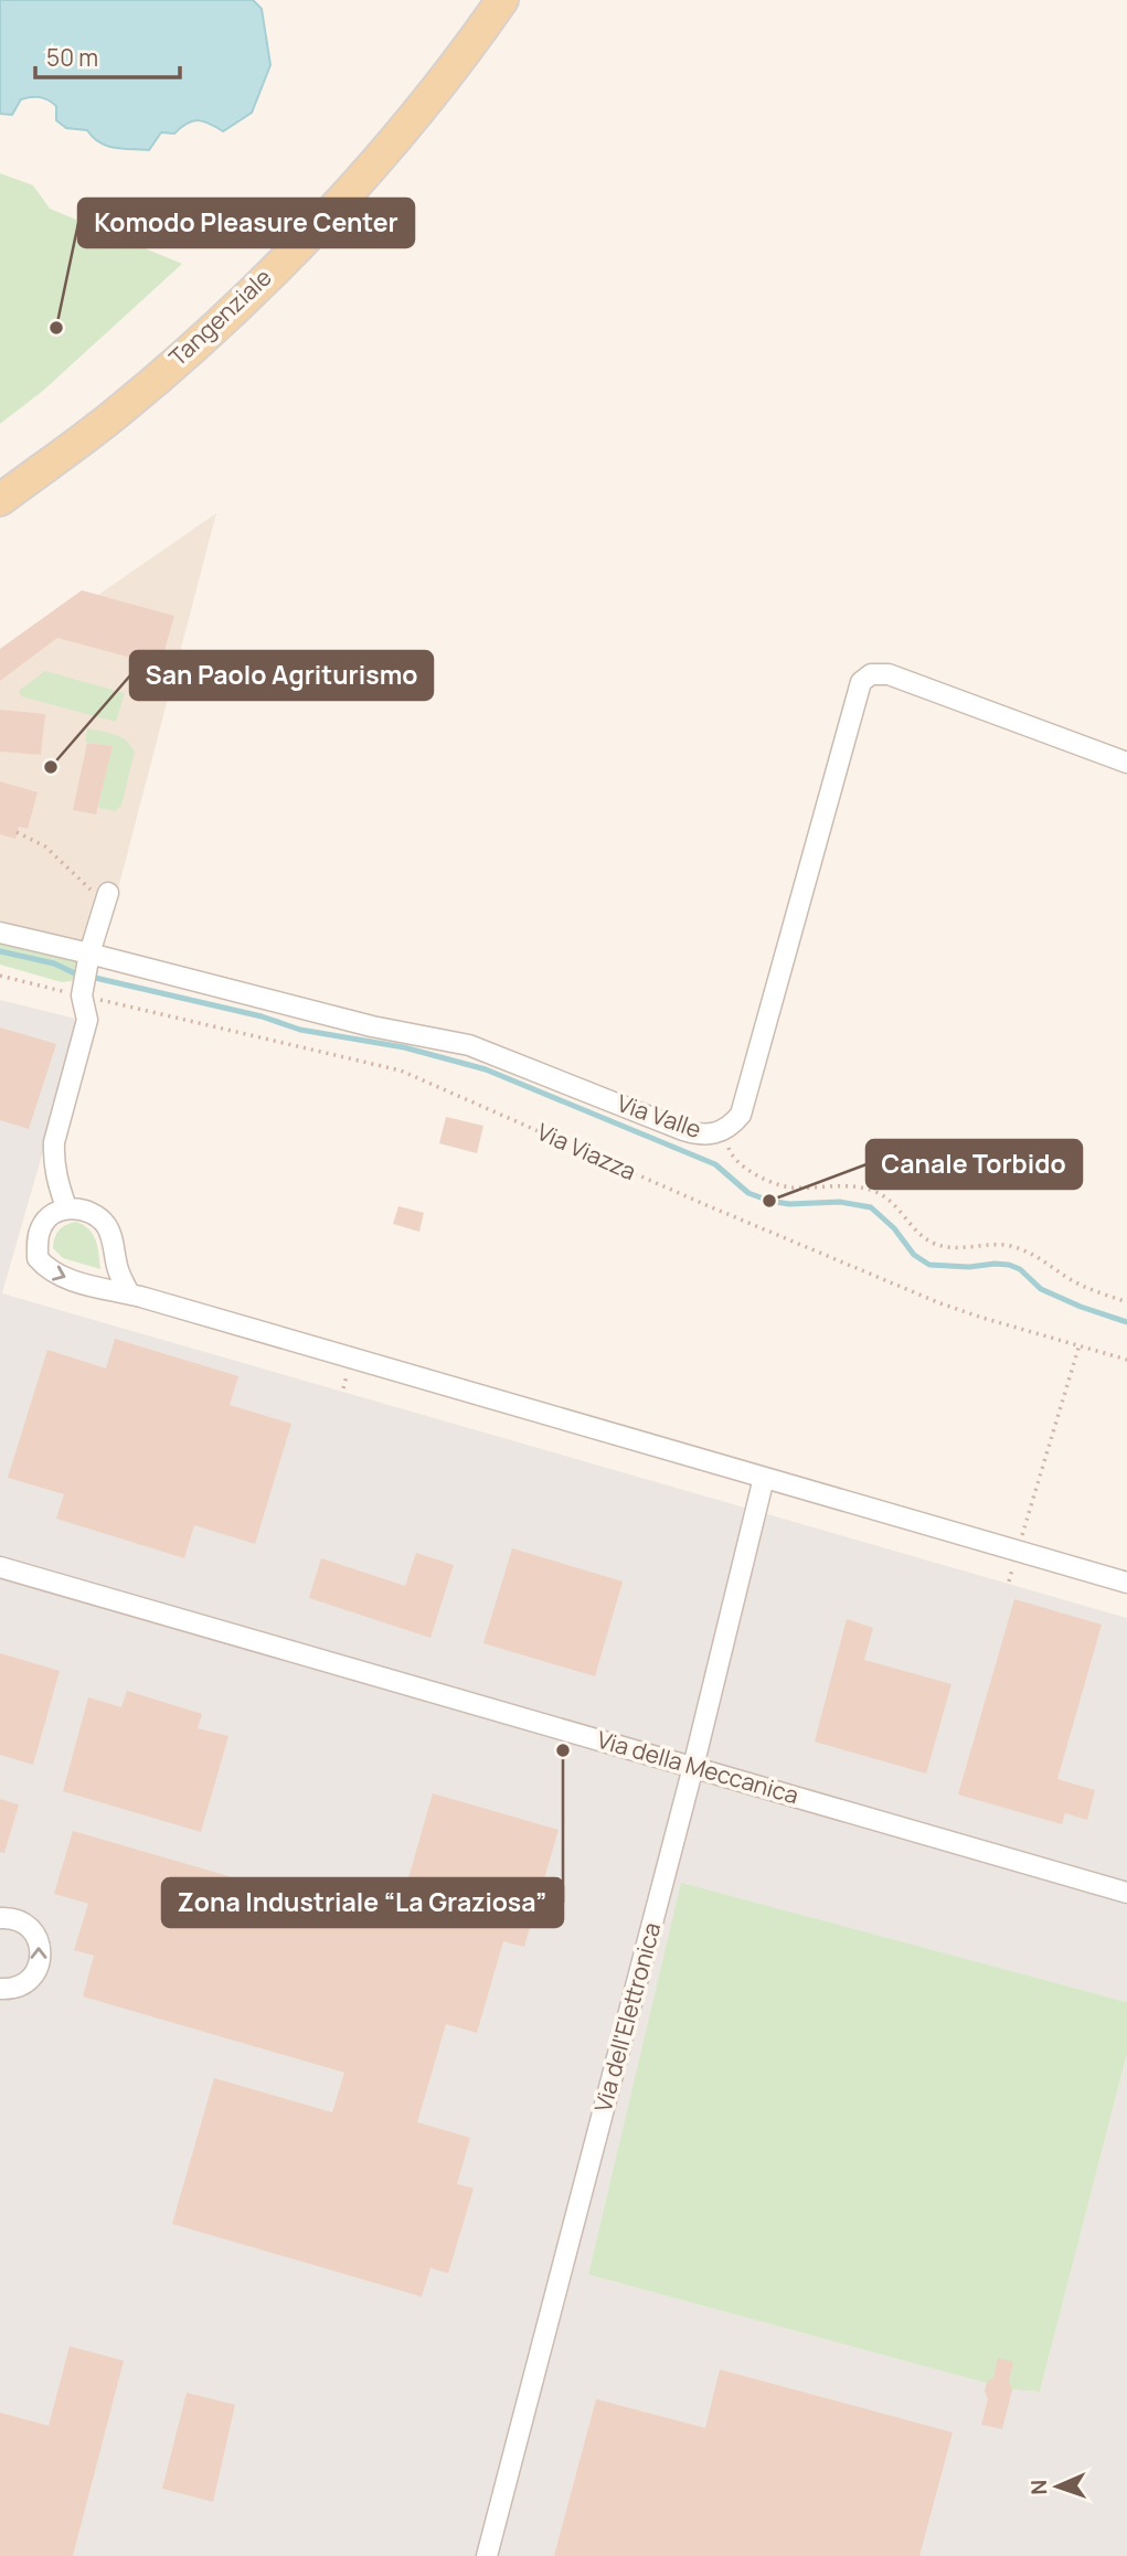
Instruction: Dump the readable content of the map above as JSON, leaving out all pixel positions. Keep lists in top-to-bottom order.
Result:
{
  "streets": {
    "main road": ["Tangenziale"],
    "street": ["Via Valle", "Via della Meccanica", "Via dell'Elettronica"],
    "path": ["Via Viazza"]
  },
  "crossings": [
    ["Via della Meccanica", "Via dell'Elettronica"]
  ],
  "places": [
    "Komodo Pleasure Center",
    "San Paolo Agriturismo",
    "Canale Torbido",
    "Zona Industriale “La Graziosa”"
  ],
  "scale_bar": "50 m",
  "north": "left"
}
